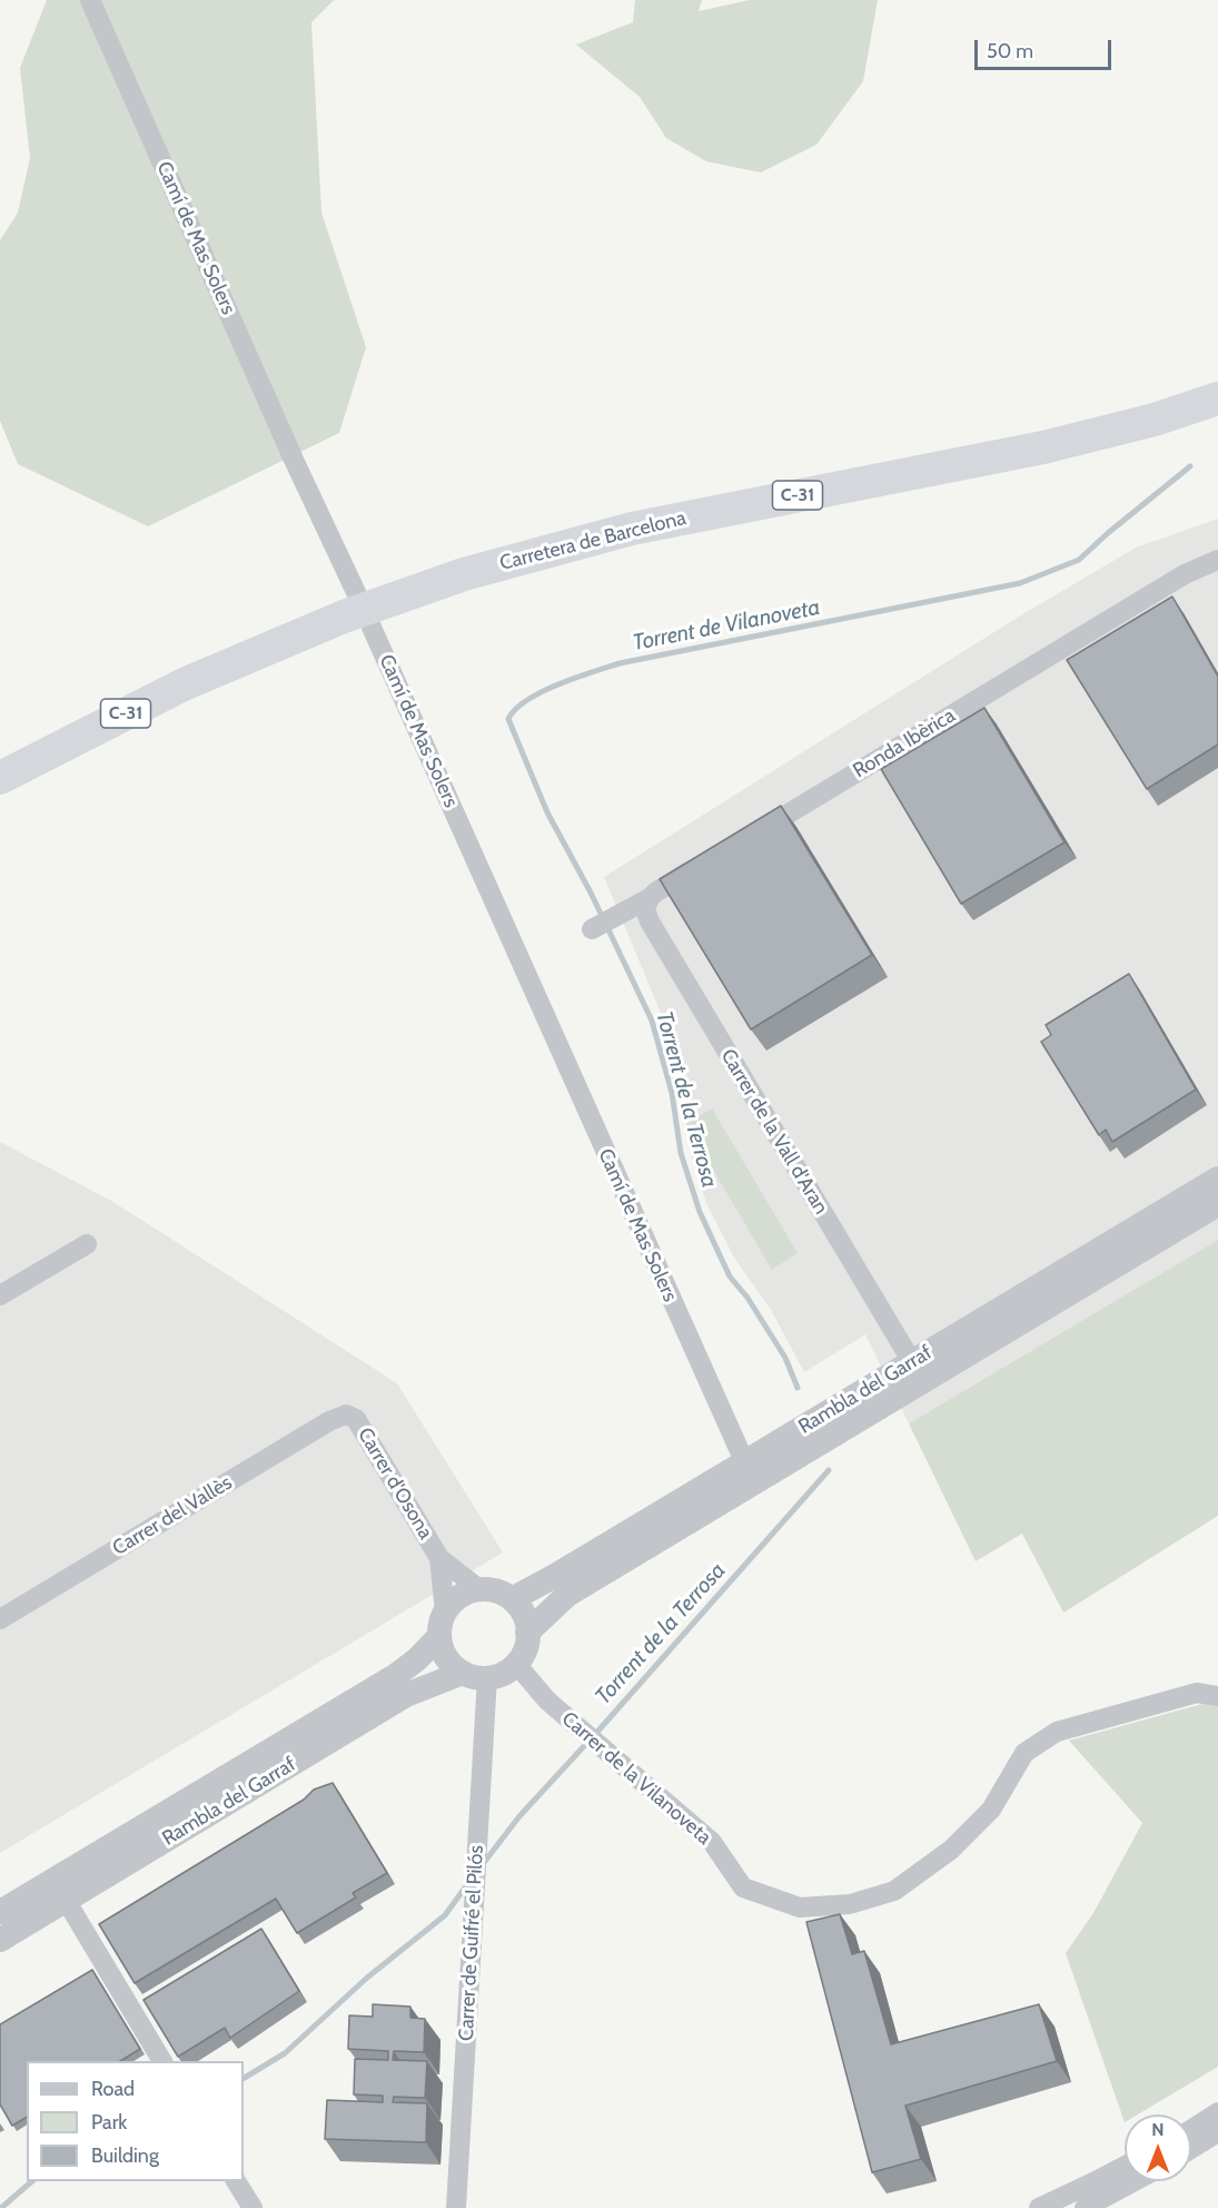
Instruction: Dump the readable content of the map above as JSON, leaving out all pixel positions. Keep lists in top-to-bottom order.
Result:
{
  "streets": {
    "highway": ["C-31", "Carretera de Barcelona"],
    "street": [
      "Camí de Mas Solers",
      "Ronda Ibèrica",
      "Carrer de la Vall d'Aran",
      "Rambla del Garraf",
      "Carrer d'Osona",
      "Carrer del Vallès",
      "Carrer de la Vilanoveta",
      "Carrer de Guifré el Pilós"
    ]
  },
  "crossings": [
    ["Camí de Mas Solers", "Rambla del Garraf"],
    ["Carrer de la Vall d'Aran", "Rambla del Garraf"],
    ["Rambla del Garraf", "Carrer d'Osona"],
    ["Rambla del Garraf", "Carrer de la Vilanoveta"],
    ["Rambla del Garraf", "Carrer de Guifré el Pilós"],
    ["Carrer d'Osona", "Carrer del Vallès"],
    ["Carrer d'Osona", "Carrer de la Vilanoveta"],
    ["Carrer d'Osona", "Carrer de Guifré el Pilós"],
    ["Carrer de la Vilanoveta", "Carrer de Guifré el Pilós"]
  ],
  "water": ["Torrent de Vilanoveta", "Torrent de la Terrosa"],
  "legend": ["Road", "Park", "Building"],
  "scale_bar": "50 m",
  "north": "top"
}
